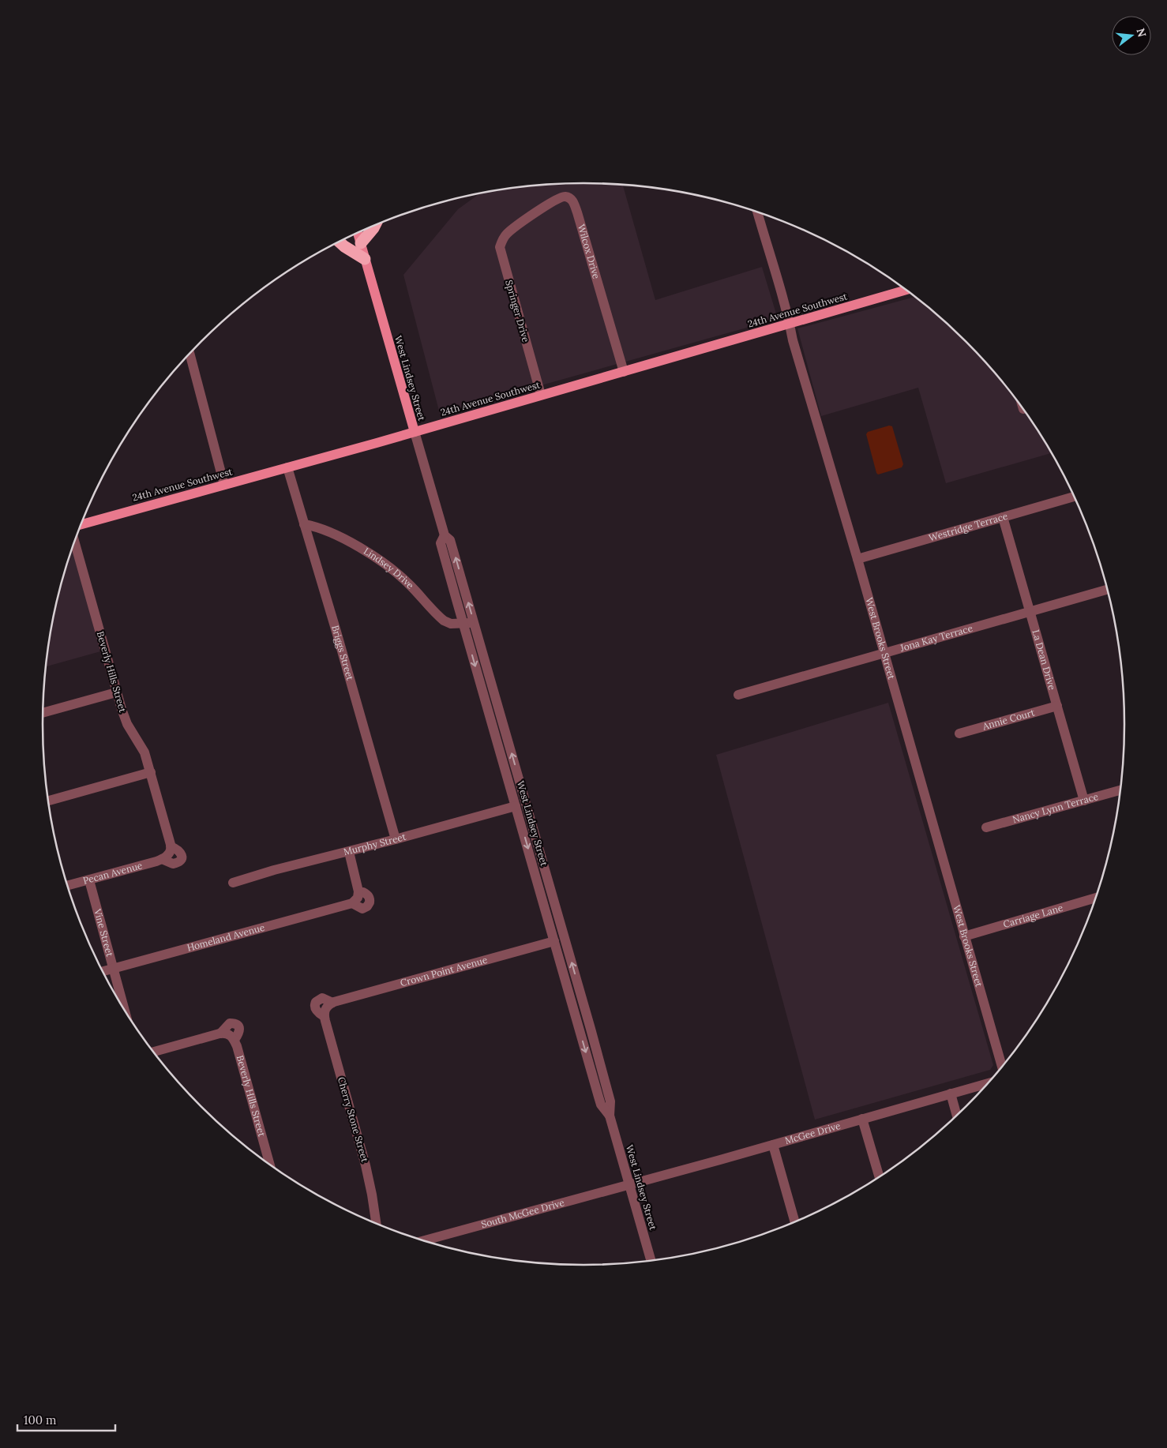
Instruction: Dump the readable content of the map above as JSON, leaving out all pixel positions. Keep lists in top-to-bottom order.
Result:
{
  "streets": {
    "main road": ["24th Avenue Southwest", "West Lindsey Street"],
    "street": [
      "Wilcox Drive",
      "Springer Drive",
      "Westridge Terrace",
      "Lindsey Drive",
      "Jona Kay Terrace",
      "West Brooks Street",
      "Briggs Street",
      "La Dean Drive",
      "Beverly Hills Street",
      "Annie Court",
      "Nancy Lynn Terrace",
      "Murphy Street",
      "Pecan Avenue",
      "Carriage Lane",
      "Vine Street",
      "Homeland Avenue",
      "Crown Point Avenue",
      "Cherry Stone Street",
      "McGee Drive",
      "South McGee Drive"
    ]
  },
  "crossings": [
    ["Wilcox Drive", "24th Avenue Southwest"],
    ["Wilcox Drive", "Springer Drive"],
    ["24th Avenue Southwest", "Springer Drive"],
    ["24th Avenue Southwest", "West Lindsey Street"],
    ["24th Avenue Southwest", "West Brooks Street"],
    ["24th Avenue Southwest", "Briggs Street"],
    ["West Lindsey Street", "Lindsey Drive"],
    ["West Lindsey Street", "Murphy Street"],
    ["West Lindsey Street", "Crown Point Avenue"],
    ["West Lindsey Street", "McGee Drive"],
    ["West Lindsey Street", "South McGee Drive"],
    ["Westridge Terrace", "West Brooks Street"],
    ["Westridge Terrace", "La Dean Drive"],
    ["Lindsey Drive", "Briggs Street"],
    ["Jona Kay Terrace", "West Brooks Street"],
    ["Jona Kay Terrace", "La Dean Drive"],
    ["West Brooks Street", "Carriage Lane"],
    ["Briggs Street", "Murphy Street"],
    ["La Dean Drive", "Annie Court"],
    ["La Dean Drive", "Nancy Lynn Terrace"],
    ["Beverly Hills Street", "Pecan Avenue"],
    ["Murphy Street", "Homeland Avenue"],
    ["Pecan Avenue", "Vine Street"],
    ["Vine Street", "Homeland Avenue"],
    ["Crown Point Avenue", "Cherry Stone Street"],
    ["McGee Drive", "South McGee Drive"]
  ],
  "scale_bar": "100 m",
  "north": "right"
}
